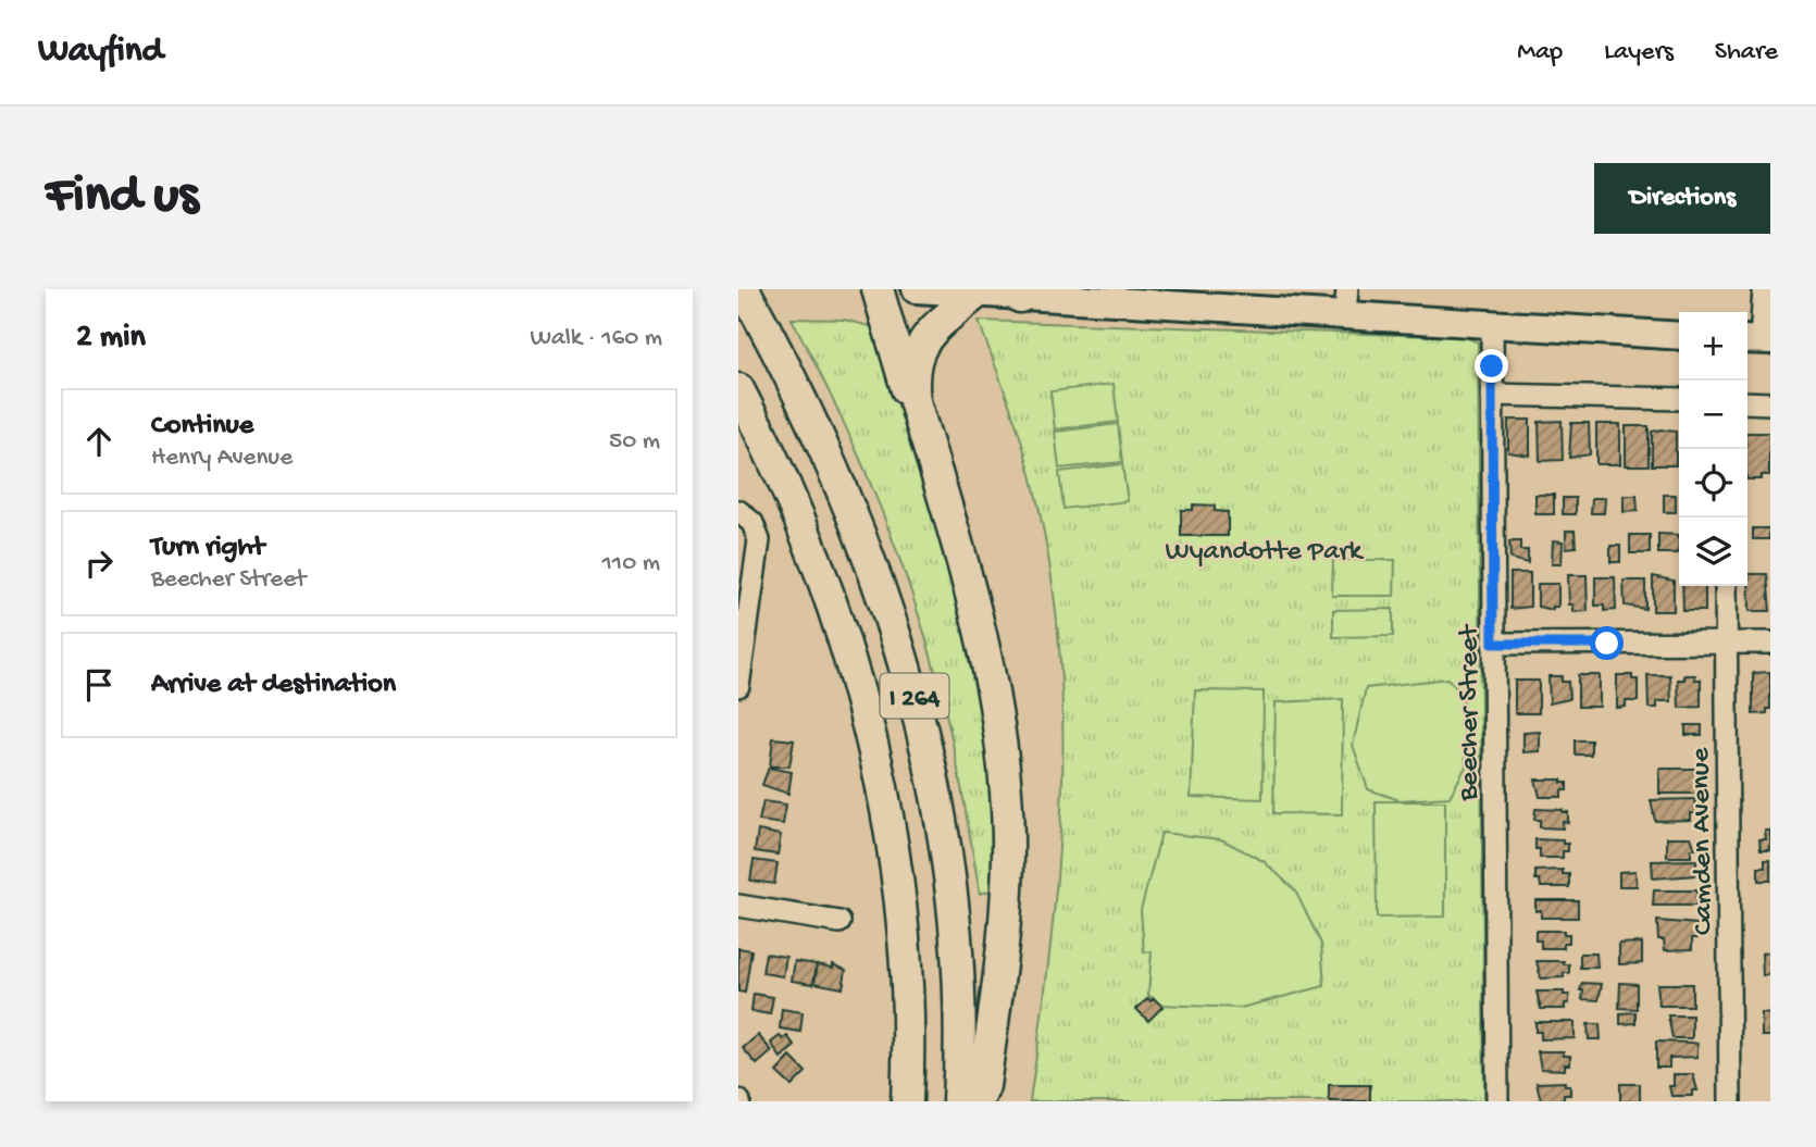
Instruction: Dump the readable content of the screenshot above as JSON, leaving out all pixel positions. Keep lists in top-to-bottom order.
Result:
{
  "streets": {
    "highway": ["I 264"],
    "street": ["Beecher Street", "Camden Avenue"]
  },
  "parks": ["Wyandotte Park"],
  "page": {
    "header": "Wayfind",
    "nav": ["Map", "Layers", "Share"],
    "buttons": "Directions",
    "title": "Find us",
    "heading": ["2 min", "Walk · 160 m"],
    "map_buttons": ["+", "−"],
    "list": [
      ["Continue", "Henry Avenue", "50 m"],
      ["Turn right", "Beecher Street", "110 m"],
      "Arrive at destination"
    ]
  }
}
